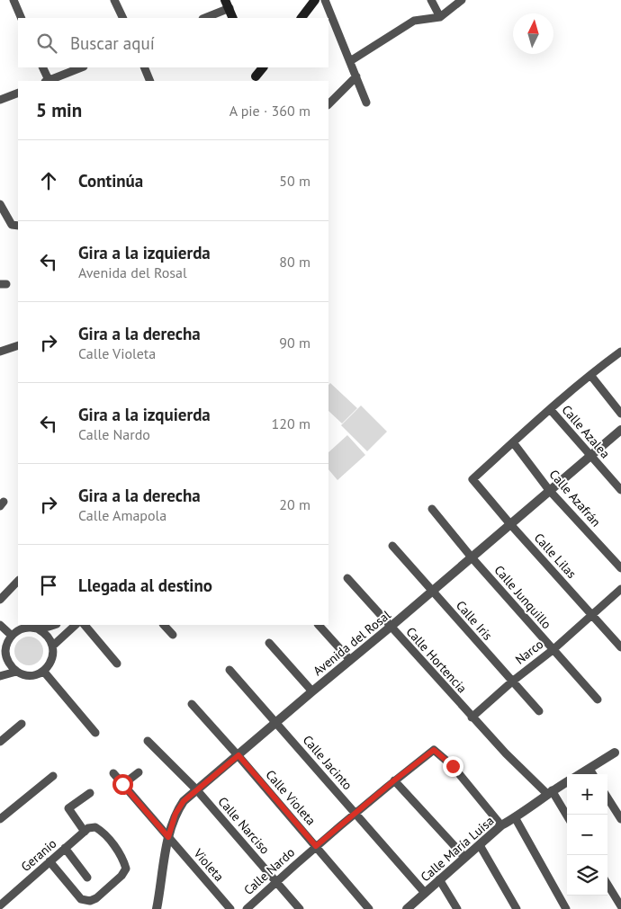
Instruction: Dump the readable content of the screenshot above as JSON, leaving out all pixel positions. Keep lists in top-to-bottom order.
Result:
{
  "streets": {
    "street": [
      "Calle Azalea",
      "Calle Azafrán",
      "Calle Lilas",
      "Calle Junquillo",
      "Calle Iris",
      "Avenida del Rosal",
      "Narco",
      "Calle Hortencia",
      "Calle Jacinto",
      "Calle Violeta",
      "Calle Narciso",
      "Calle María Luisa",
      "Geranio",
      "Violeta",
      "Calle Nardo"
    ]
  },
  "crossings": [
    ["Calle Azalea", "Avenida del Rosal"],
    ["Calle Azafrán", "Calle Lilas"],
    ["Calle Azafrán", "Avenida del Rosal"],
    ["Calle Lilas", "Avenida del Rosal"],
    ["Calle Lilas", "Narco"],
    ["Calle Junquillo", "Avenida del Rosal"],
    ["Calle Junquillo", "Narco"],
    ["Calle Iris", "Avenida del Rosal"],
    ["Calle Iris", "Narco"],
    ["Avenida del Rosal", "Calle Hortencia"],
    ["Avenida del Rosal", "Calle Jacinto"],
    ["Avenida del Rosal", "Calle Violeta"],
    ["Avenida del Rosal", "Calle Narciso"],
    ["Avenida del Rosal", "Violeta"],
    ["Narco", "Calle Hortencia"],
    ["Calle Jacinto", "Calle María Luisa"],
    ["Calle Jacinto", "Calle Nardo"],
    ["Calle Violeta", "Calle Nardo"],
    ["Calle Narciso", "Calle Nardo"],
    ["Calle María Luisa", "Calle Nardo"]
  ],
  "north": "top",
  "page": {
    "search": "Buscar aquí",
    "heading": ["5 min", "A pie · 360 m"],
    "list": [
      ["Continúa", "50 m"],
      ["Gira a la izquierda", "Avenida del Rosal", "80 m"],
      ["Gira a la derecha", "Calle Violeta", "90 m"],
      ["Gira a la izquierda", "Calle Nardo", "120 m"],
      ["Gira a la derecha", "Calle Amapola", "20 m"],
      "Llegada al destino"
    ],
    "map_buttons": ["+", "−"]
  }
}
